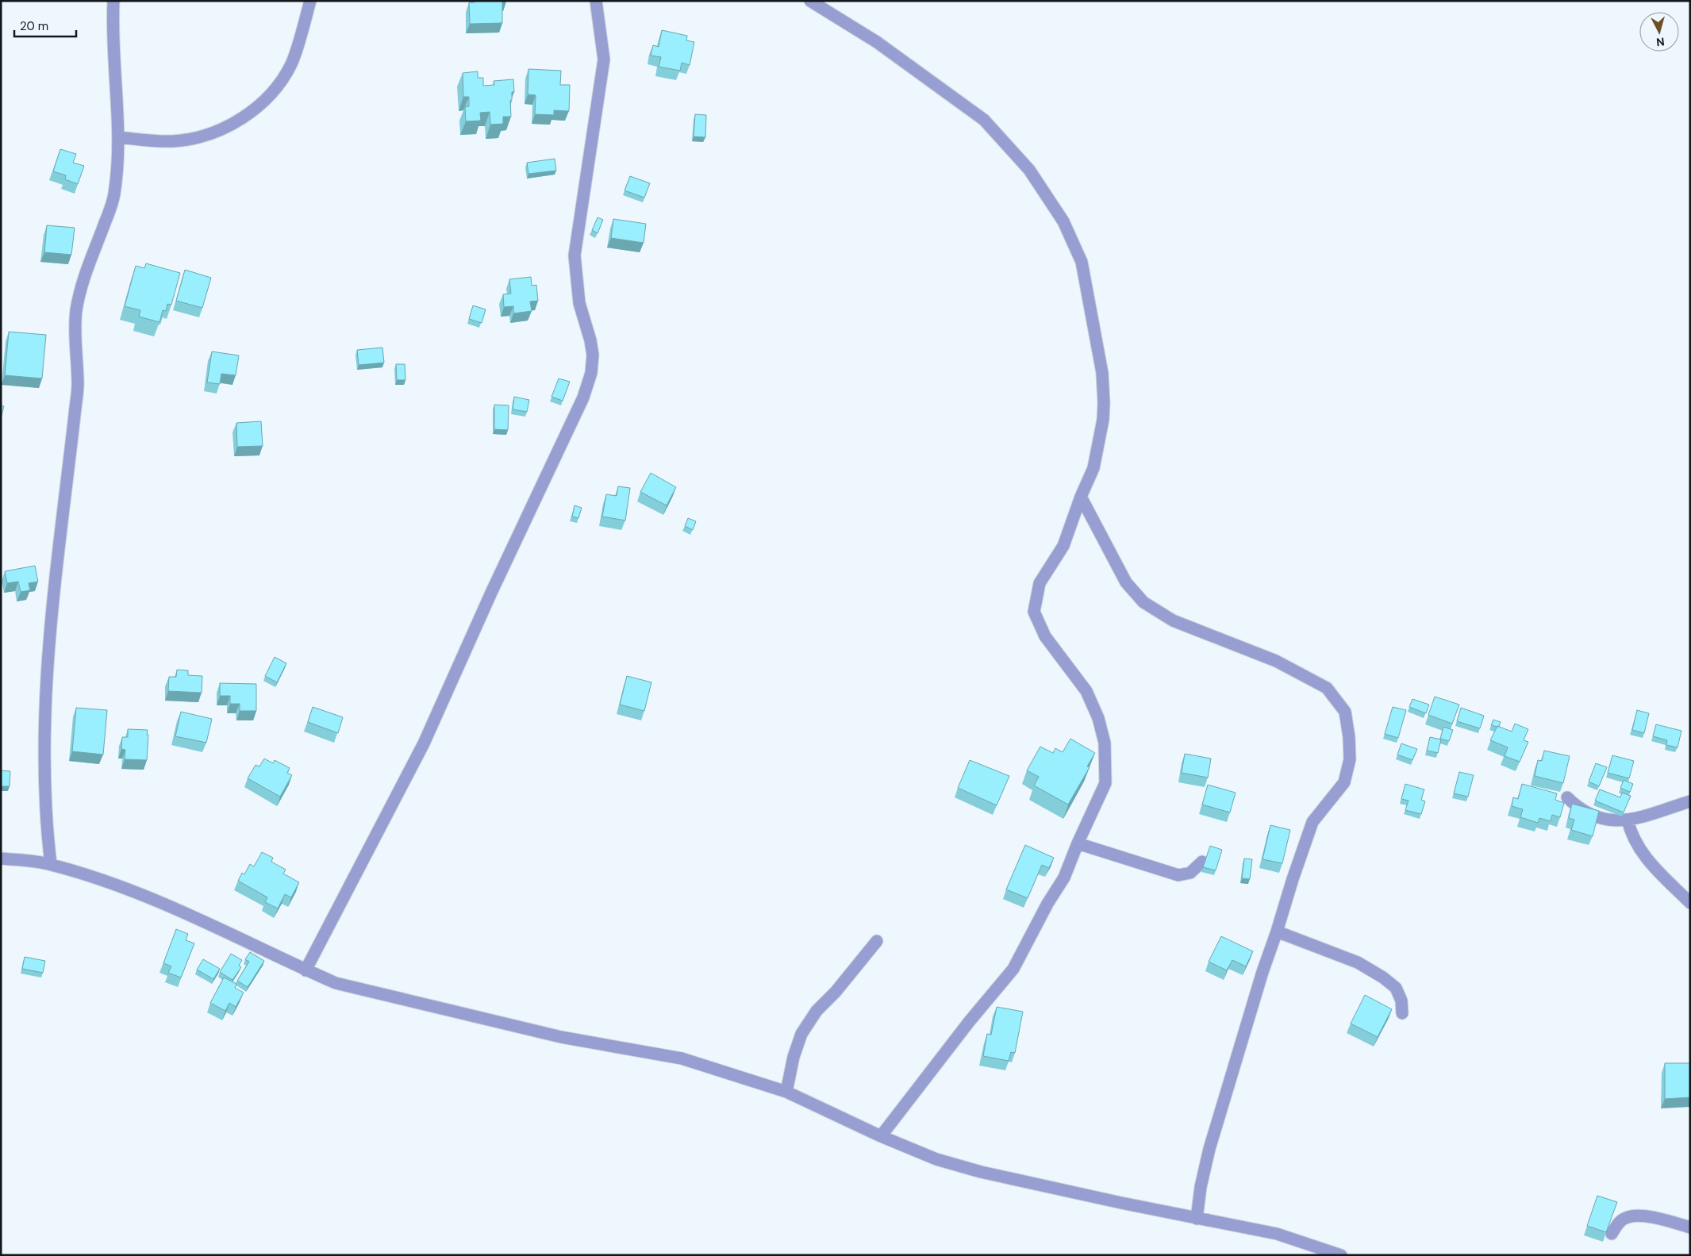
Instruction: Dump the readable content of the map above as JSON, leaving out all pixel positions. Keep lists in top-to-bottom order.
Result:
{
  "scale_bar": "20 m",
  "north": "bottom"
}
